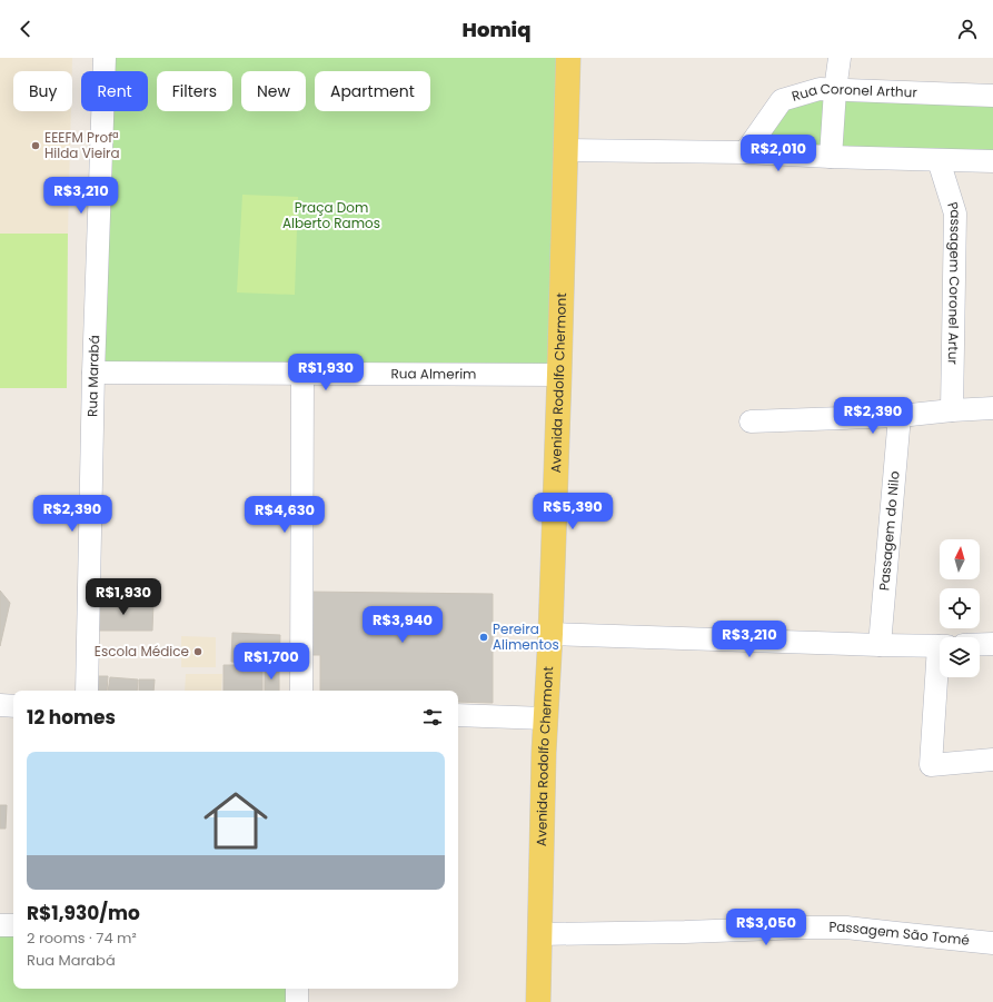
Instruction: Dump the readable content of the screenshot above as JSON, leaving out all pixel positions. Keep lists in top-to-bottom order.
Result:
{
  "streets": {
    "main road": ["Avenida Rodolfo Chermont"],
    "street": [
      "Rua Coronel Arthur",
      "Passagem Coronel Artur",
      "Rua Almerim",
      "Rua Marabá",
      "Passagem do Nilo",
      "Passagem São Tomé"
    ]
  },
  "crossings": [
    ["Rua Almerim", "Rua Marabá"],
    ["Rua Almerim", "Avenida Rodolfo Chermont"],
    ["Avenida Rodolfo Chermont", "Passagem São Tomé"]
  ],
  "parks": ["Praça Dom Alberto Ramos"],
  "places": ["EEEFM Profª Hilda Vieira", "Pereira Alimentos", "Escola Médice"],
  "north": "top",
  "page": {
    "header": "Homiq",
    "chip": [
      "Buy",
      "Rent",
      "Filters",
      "New",
      "Apartment"
    ],
    "price": [
      "R$2,010",
      "R$3,210",
      "R$1,930",
      "R$2,390",
      "R$5,390",
      "R$2,390",
      "R$4,630",
      "R$1,930",
      "R$3,940",
      "R$3,210",
      "R$1,700",
      "R$3,050"
    ],
    "heading": "12 homes",
    "list": [
      {
        "name": "R$1,930/mo",
        "note": "2 rooms · 74 m² · Rua Marabá"
      }
    ]
  }
}
